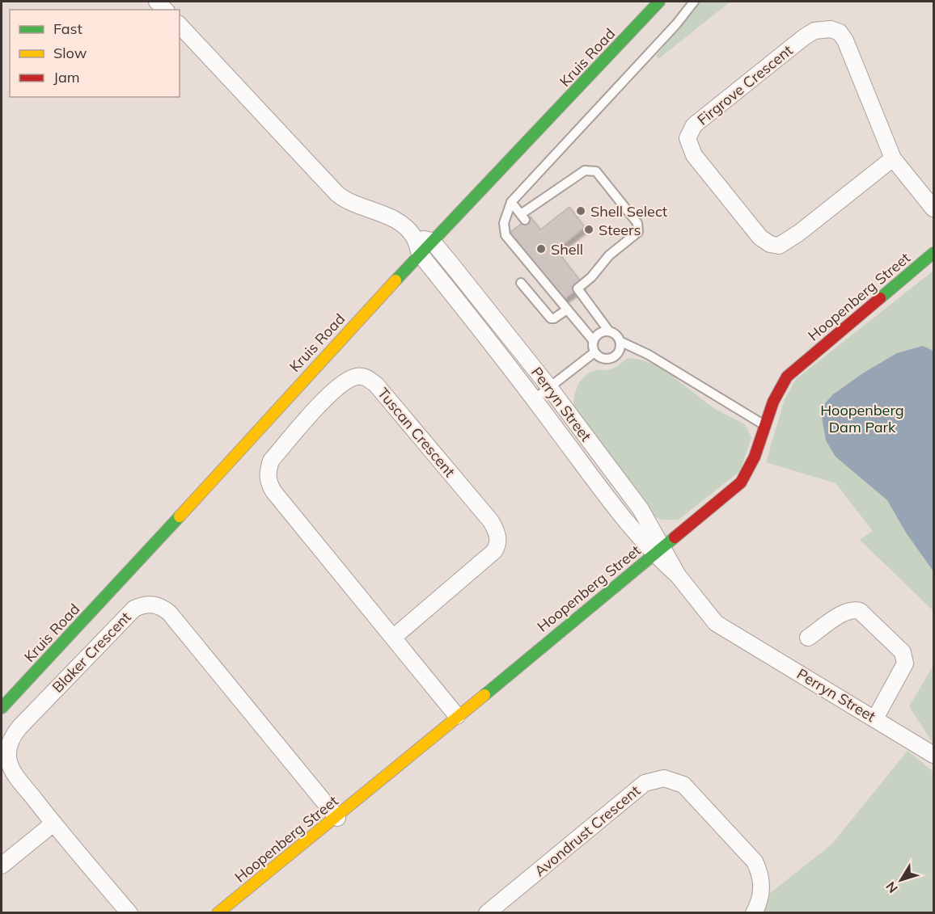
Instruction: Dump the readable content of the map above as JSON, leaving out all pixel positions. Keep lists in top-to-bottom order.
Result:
{
  "streets": {
    "street": [
      "Kruis Road",
      "Firgrove Crescent",
      "Hoopenberg Street",
      "Perryn Street",
      "Tuscan Crescent",
      "Blaker Crescent",
      "Avondrust Crescent"
    ]
  },
  "crossings": [
    ["Kruis Road", "Perryn Street"],
    ["Hoopenberg Street", "Perryn Street"],
    ["Hoopenberg Street", "Tuscan Crescent"],
    ["Hoopenberg Street", "Blaker Crescent"]
  ],
  "parks": ["Hoopenberg Dam Park"],
  "places": ["Shell Select", "Steers", "Shell"],
  "legend": ["Fast", "Slow", "Jam"],
  "north": "bottom left"
}
